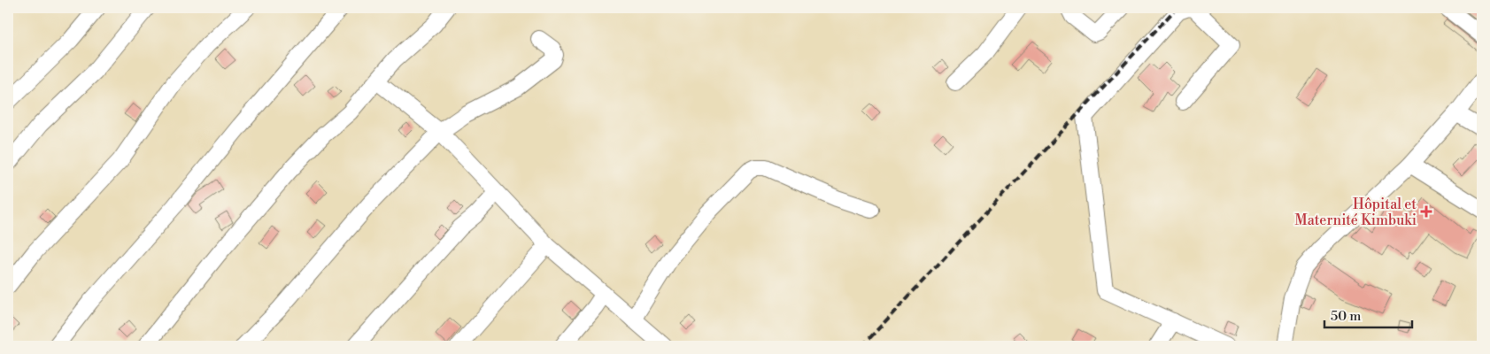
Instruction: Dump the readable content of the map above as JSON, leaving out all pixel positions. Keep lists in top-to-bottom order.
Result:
{
  "places": {
    "health": ["Hôpital et Maternité Kimbuki"]
  },
  "scale_bar": "50 m"
}
